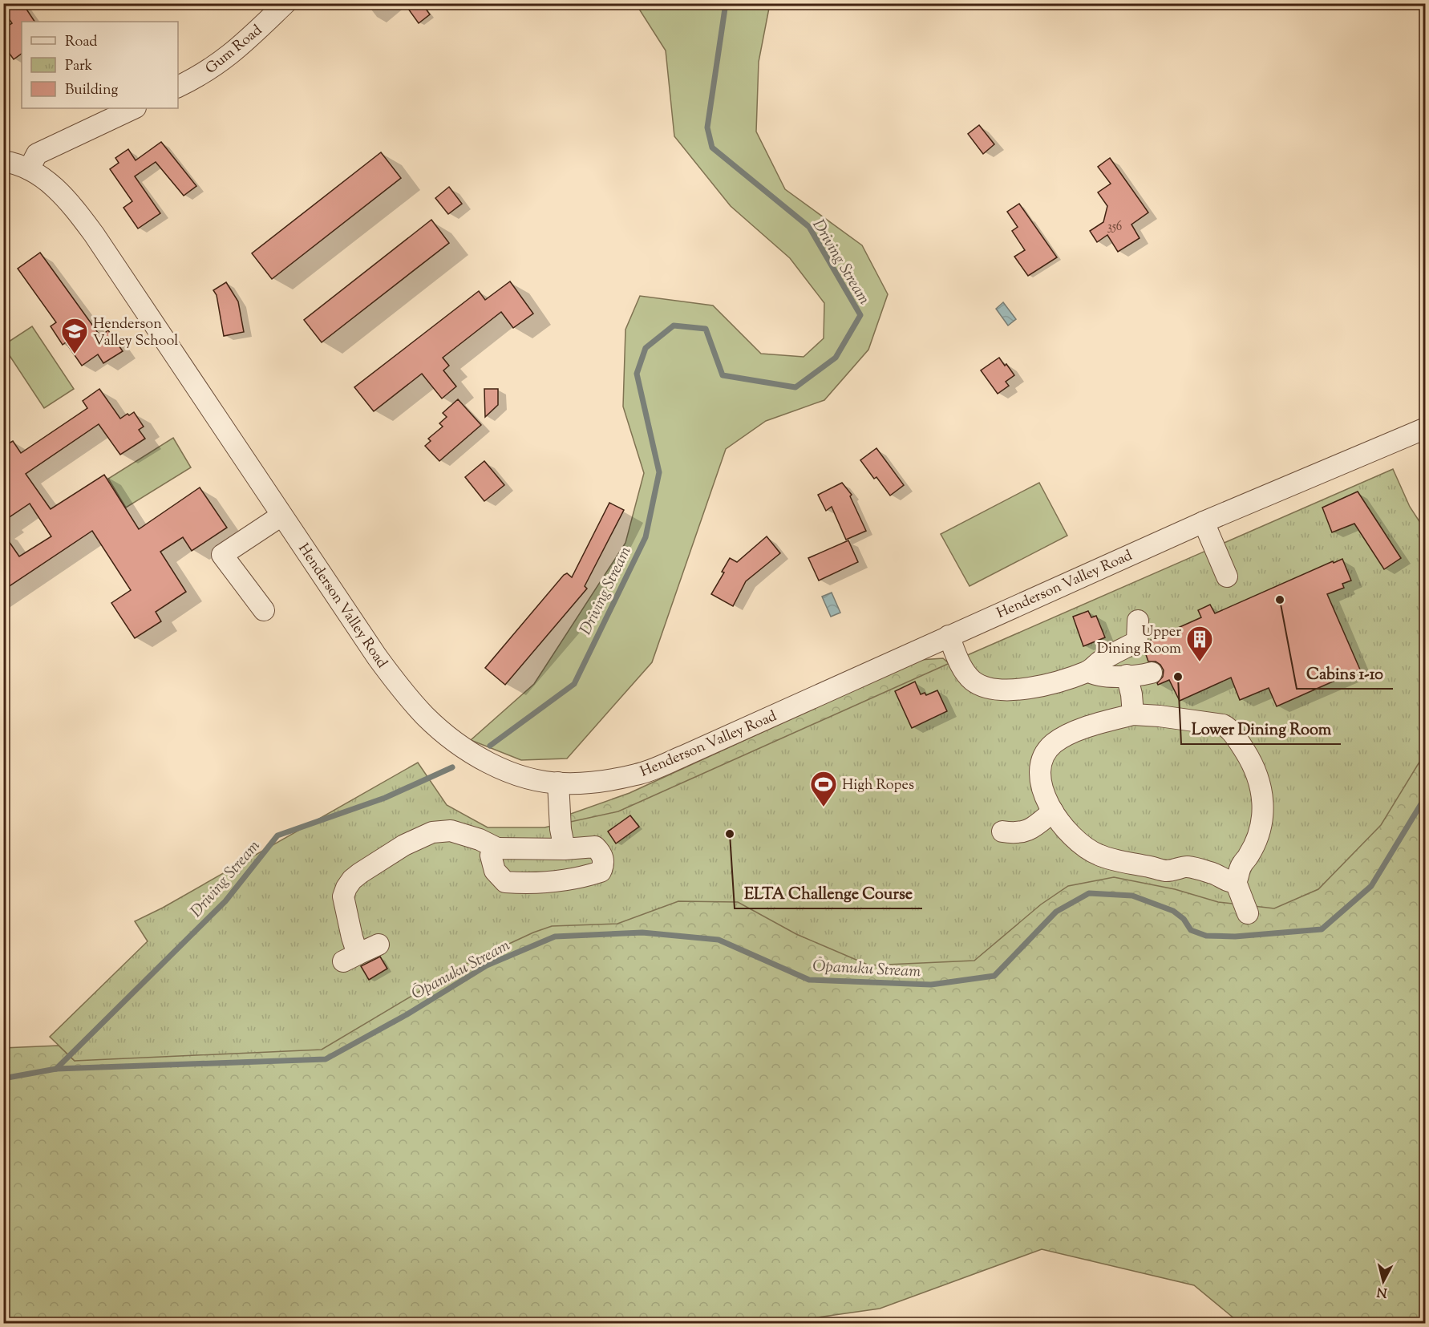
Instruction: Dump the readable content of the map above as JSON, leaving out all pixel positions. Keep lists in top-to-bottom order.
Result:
{
  "streets": {
    "street": ["Gum Road", "Henderson Valley Road"]
  },
  "water": ["Driving Stream", "Ōpanuku Stream"],
  "places": {
    "school or university": ["Henderson Valley School"],
    "other": ["Cabins 1-10", "Lower Dining Room", "ELTA Challenge Course"],
    "building": ["Upper Dining Room"],
    "sports": ["High Ropes"]
  },
  "house_numbers": ["356"],
  "legend": ["Road", "Park", "Building"],
  "north": "bottom"
}
